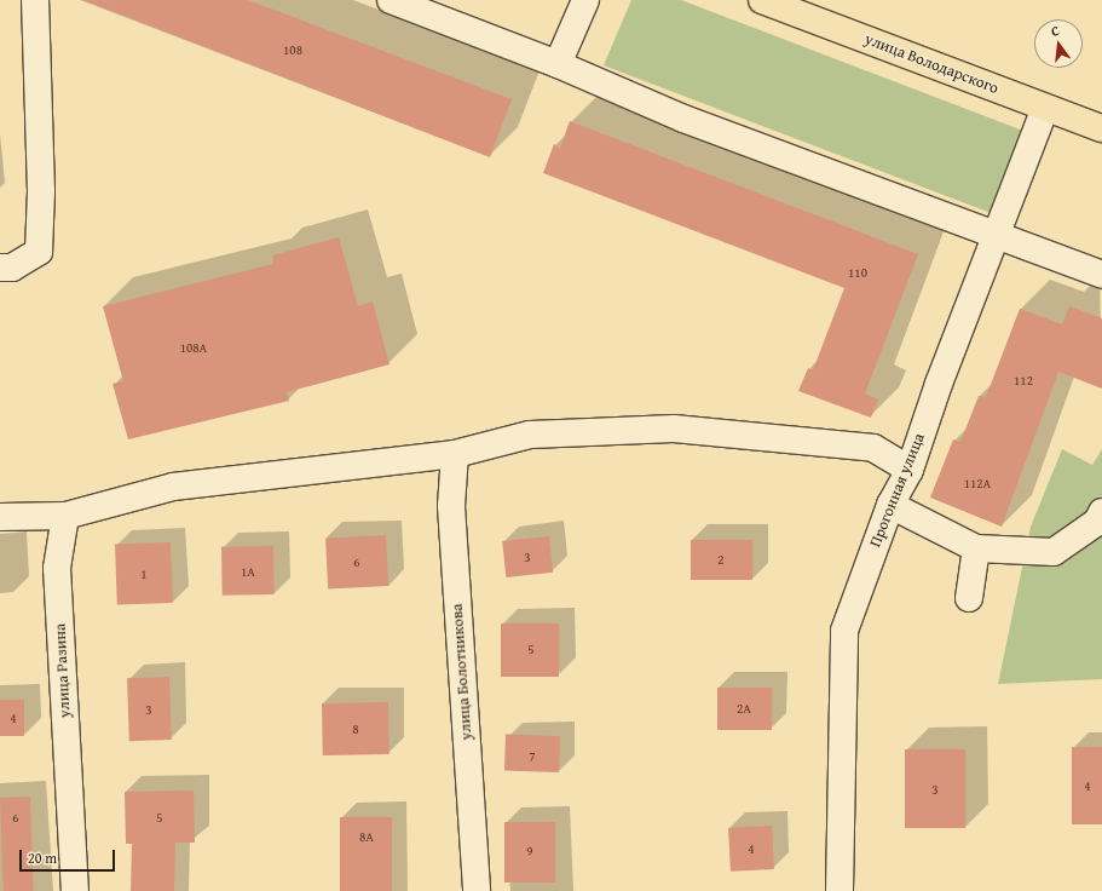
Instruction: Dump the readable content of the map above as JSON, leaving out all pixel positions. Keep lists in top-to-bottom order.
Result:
{
  "streets": {
    "main road": ["улица Володарского"],
    "street": ["Прогонная улица", "улица Разина", "улица Болотникова"]
  },
  "crossings": [
    ["улица Володарского", "Прогонная улица"]
  ],
  "house_numbers": [
    "108",
    "110",
    "108А",
    "112",
    "112А",
    "3",
    "2",
    "6",
    "1А",
    "1",
    "5",
    "2А",
    "3",
    "4",
    "8",
    "7",
    "4",
    "3",
    "6",
    "5",
    "8А",
    "4",
    "9"
  ],
  "scale_bar": "20 m",
  "north": "top"
}
